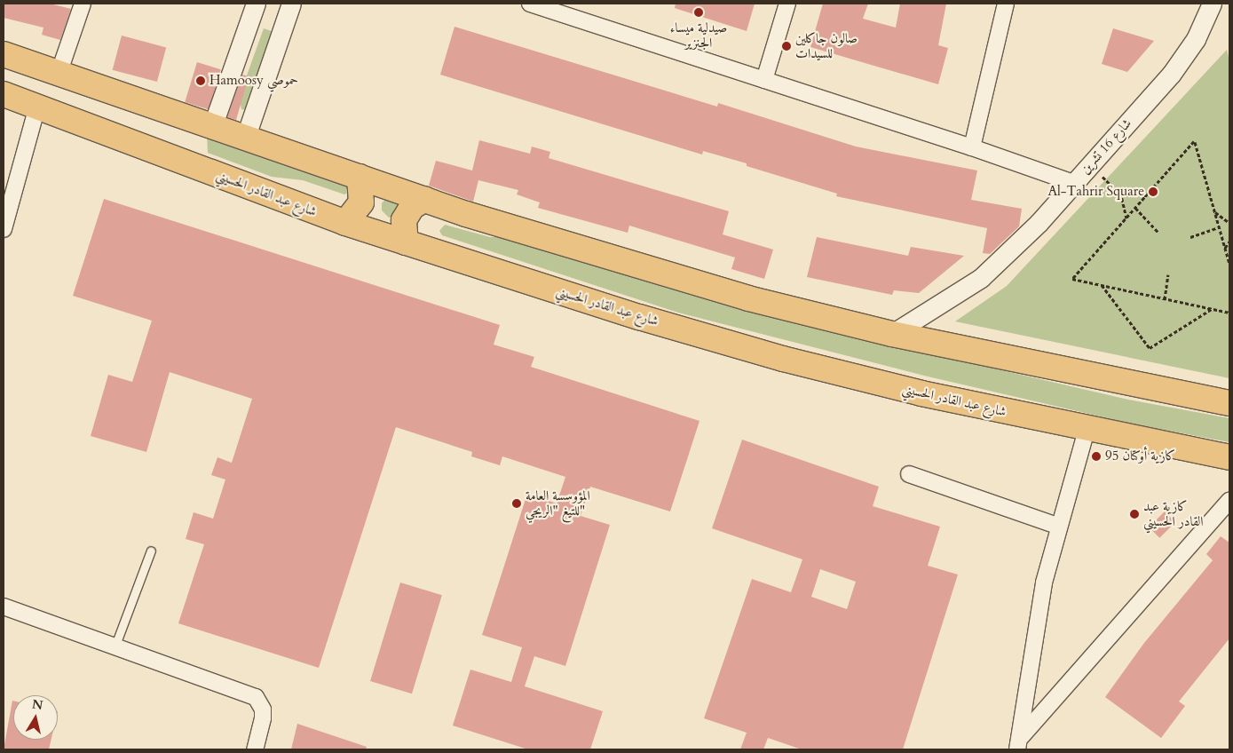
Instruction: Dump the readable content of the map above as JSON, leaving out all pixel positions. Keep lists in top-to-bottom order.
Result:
{
  "streets": {
    "main road": ["شارع عبد القادر الحسيني"],
    "street": ["شارع 16 تشرين"]
  },
  "places": [
    "صيدلية ميساء الجنزير",
    "صالون جاكلين للسيدات",
    "Hamoosy حموصي",
    "Al-Tahrir Square",
    "كازية أوكتان 95",
    "المؤوسسة العامة للتيغ \"الريجي\"",
    "كازية عبد القادر الحسيني"
  ],
  "north": "top"
}
